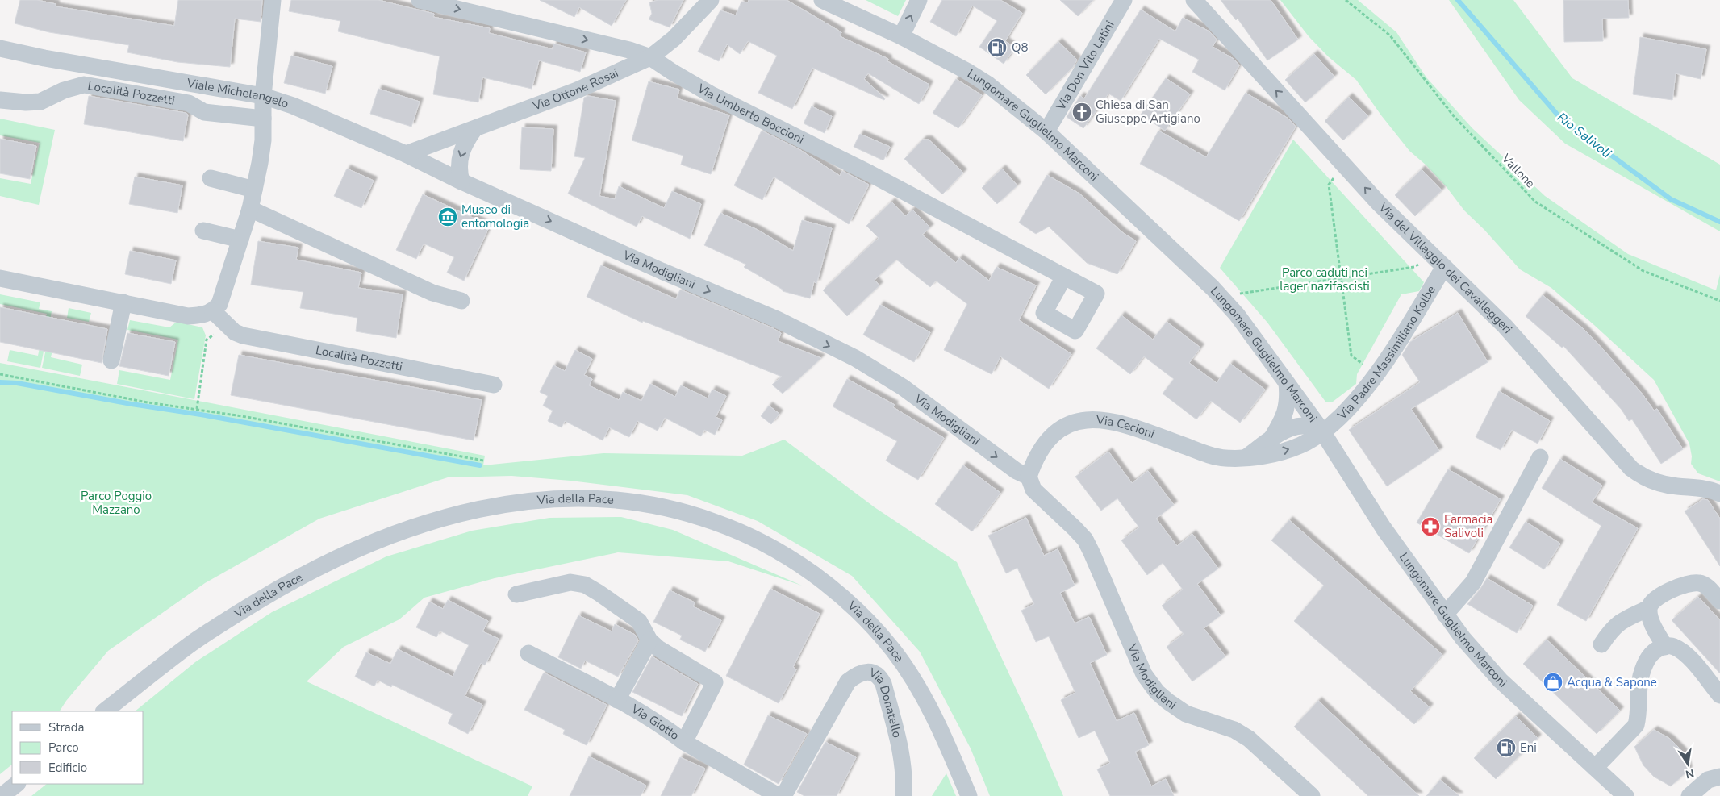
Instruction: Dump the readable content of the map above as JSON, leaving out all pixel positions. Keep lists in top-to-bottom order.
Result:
{
  "streets": {
    "street": [
      "Via Don Vito Latini",
      "Via Ottone Rosai",
      "Località Pozzetti",
      "Viale Michelangelo",
      "Via Umberto Boccioni",
      "Lungomare Guglielmo Marconi",
      "Via del Villaggio dei Cavalleggeri",
      "Via Modigliani",
      "Via Padre Massimiliano Kolbe",
      "Via Cecioni",
      "Via della Pace",
      "Via Donatello",
      "Via Giotto"
    ],
    "path": ["Vallone"]
  },
  "crossings": [
    ["Via Don Vito Latini", "Lungomare Guglielmo Marconi"],
    ["Via Ottone Rosai", "Viale Michelangelo"],
    ["Via Ottone Rosai", "Via Umberto Boccioni"],
    ["Viale Michelangelo", "Via Modigliani"],
    ["Lungomare Guglielmo Marconi", "Via Padre Massimiliano Kolbe"],
    ["Lungomare Guglielmo Marconi", "Via Cecioni"],
    ["Via del Villaggio dei Cavalleggeri", "Via Padre Massimiliano Kolbe"],
    ["Via Modigliani", "Via Cecioni"],
    ["Via Padre Massimiliano Kolbe", "Via Cecioni"]
  ],
  "one_way": ["Via del Villaggio dei Cavalleggeri", "Via Modigliani"],
  "water": ["Rio Salivoli"],
  "parks": ["Parco caduti nei lager nazifascisti", "Parco Poggio Mazzano"],
  "places": {
    "fuel station": ["Q8", "Eni"],
    "church": ["Chiesa di San Giuseppe Artigiano"],
    "museum": ["Museo di entomologia"],
    "pharmacy": ["Farmacia Salivoli"],
    "shop": ["Acqua & Sapone"]
  },
  "legend": ["Strada", "Parco", "Edificio"],
  "north": "bottom"
}
